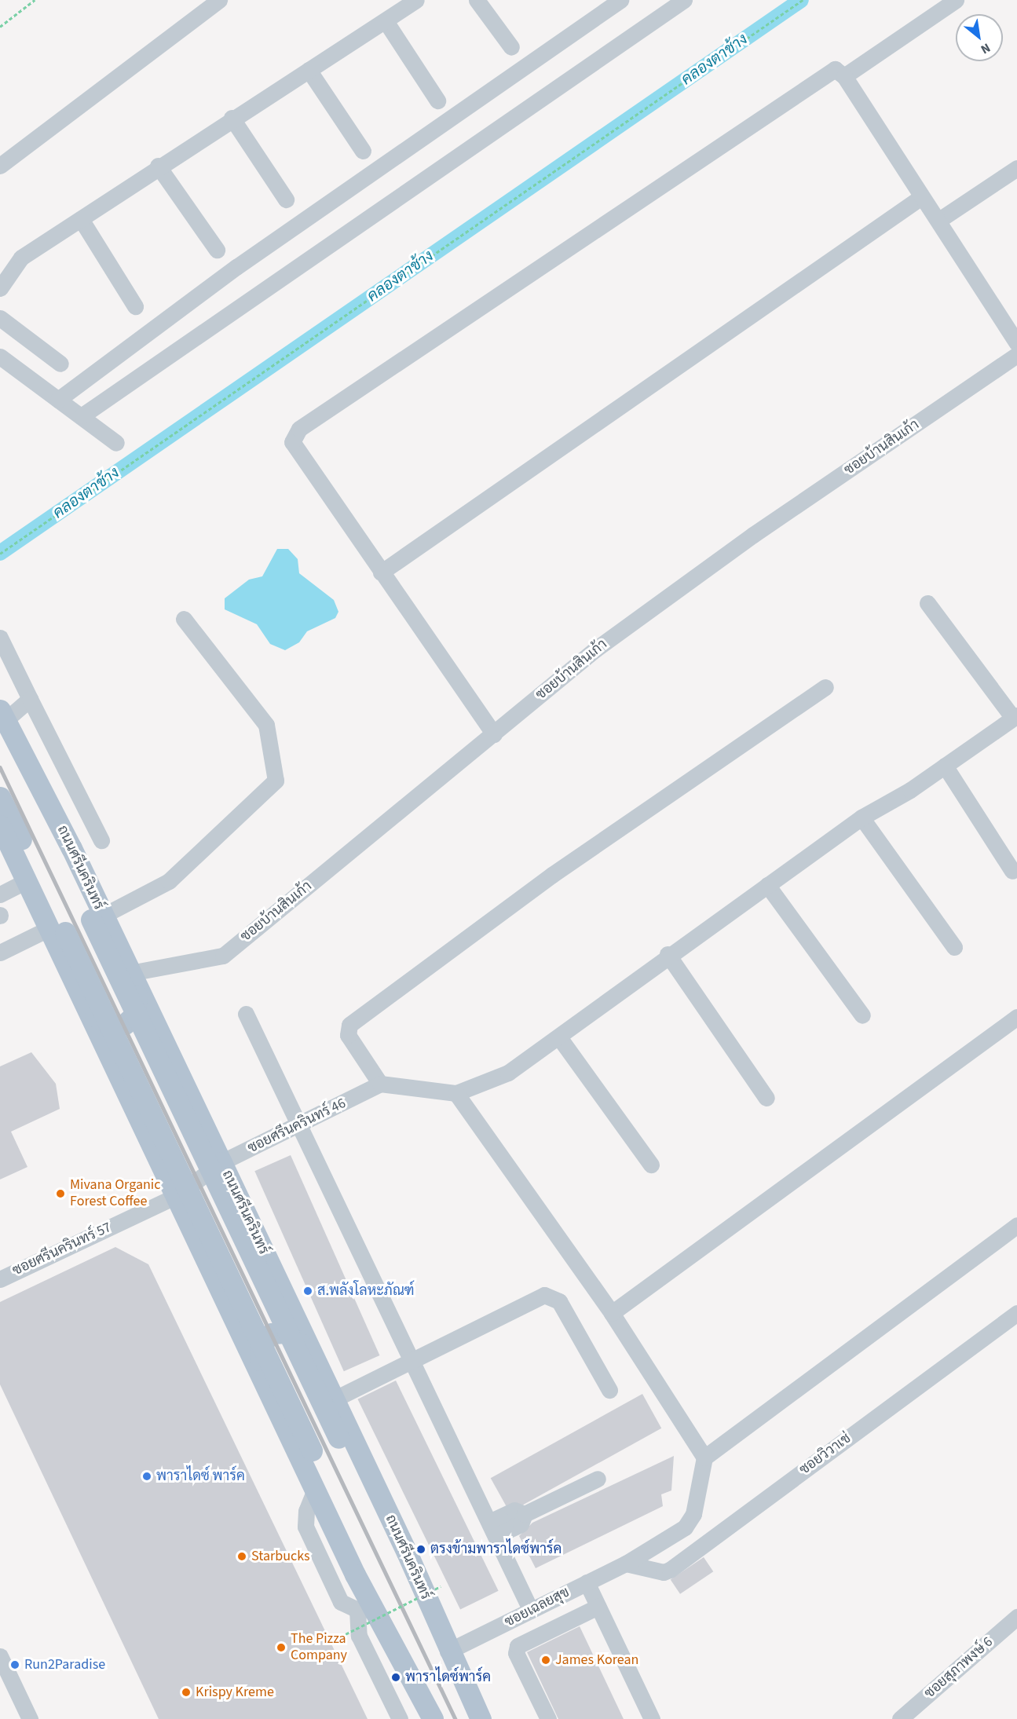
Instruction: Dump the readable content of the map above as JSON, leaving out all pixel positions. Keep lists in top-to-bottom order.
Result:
{
  "streets": {
    "main road": ["ถนนศรีนครินทร์"],
    "street": [
      "ซอยบ้านสินเก้า",
      "ซอยศรีนครินทร์ 46",
      "ซอยศรีนครินทร์ 57",
      "ซอยวิวาเช่",
      "ซอยเฉลยสุข",
      "ซอยสุภาพงษ์ 6"
    ]
  },
  "crossings": [
    ["ซอยบ้านสินเก้า", "ถนนศรีนครินทร์"],
    ["ถนนศรีนครินทร์", "ซอยศรีนครินทร์ 46"],
    ["ถนนศรีนครินทร์", "ซอยเฉลยสุข"],
    ["ซอยศรีนครินทร์ 46", "ซอยศรีนครินทร์ 57"],
    ["ซอยวิวาเช่", "ซอยเฉลยสุข"]
  ],
  "water": ["คลองตาช้าง"],
  "places": [
    "Mivana Organic Forest Coffee",
    "ส.พลังโลหะภัณฑ์",
    "พาราไดซ์ พาร์ค",
    "ตรงข้ามพาราไดซ์พาร์ค",
    "Starbucks",
    "The Pizza Company",
    "James Korean",
    "Run2Paradise",
    "พาราไดซ์พาร์ค",
    "Krispy Kreme"
  ],
  "north": "bottom right"
}
